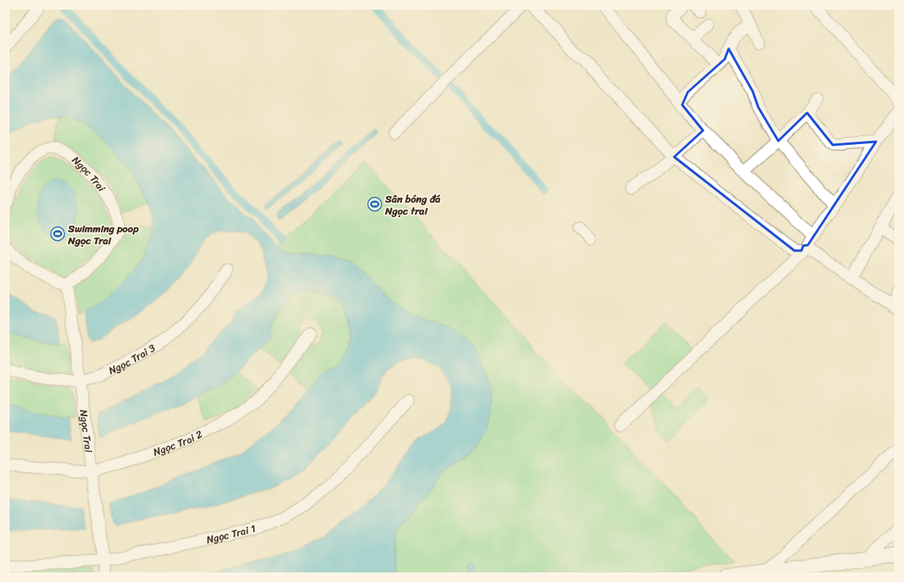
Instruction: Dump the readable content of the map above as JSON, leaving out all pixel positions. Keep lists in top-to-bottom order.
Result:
{
  "streets": {
    "street": [
      "Ngọc Trai",
      "Ngọc Trai 3",
      "Ngọc Trai 2",
      "Ngọc Trai 1"
    ]
  },
  "crossings": [
    ["Ngọc Trai", "Ngọc Trai 3"],
    ["Ngọc Trai", "Ngọc Trai 2"],
    ["Ngọc Trai", "Ngọc Trai 1"]
  ],
  "places": {
    "sports": ["Sân bóng đá Ngọc trai", "Swimming poop Ngọc Trai"]
  }
}
